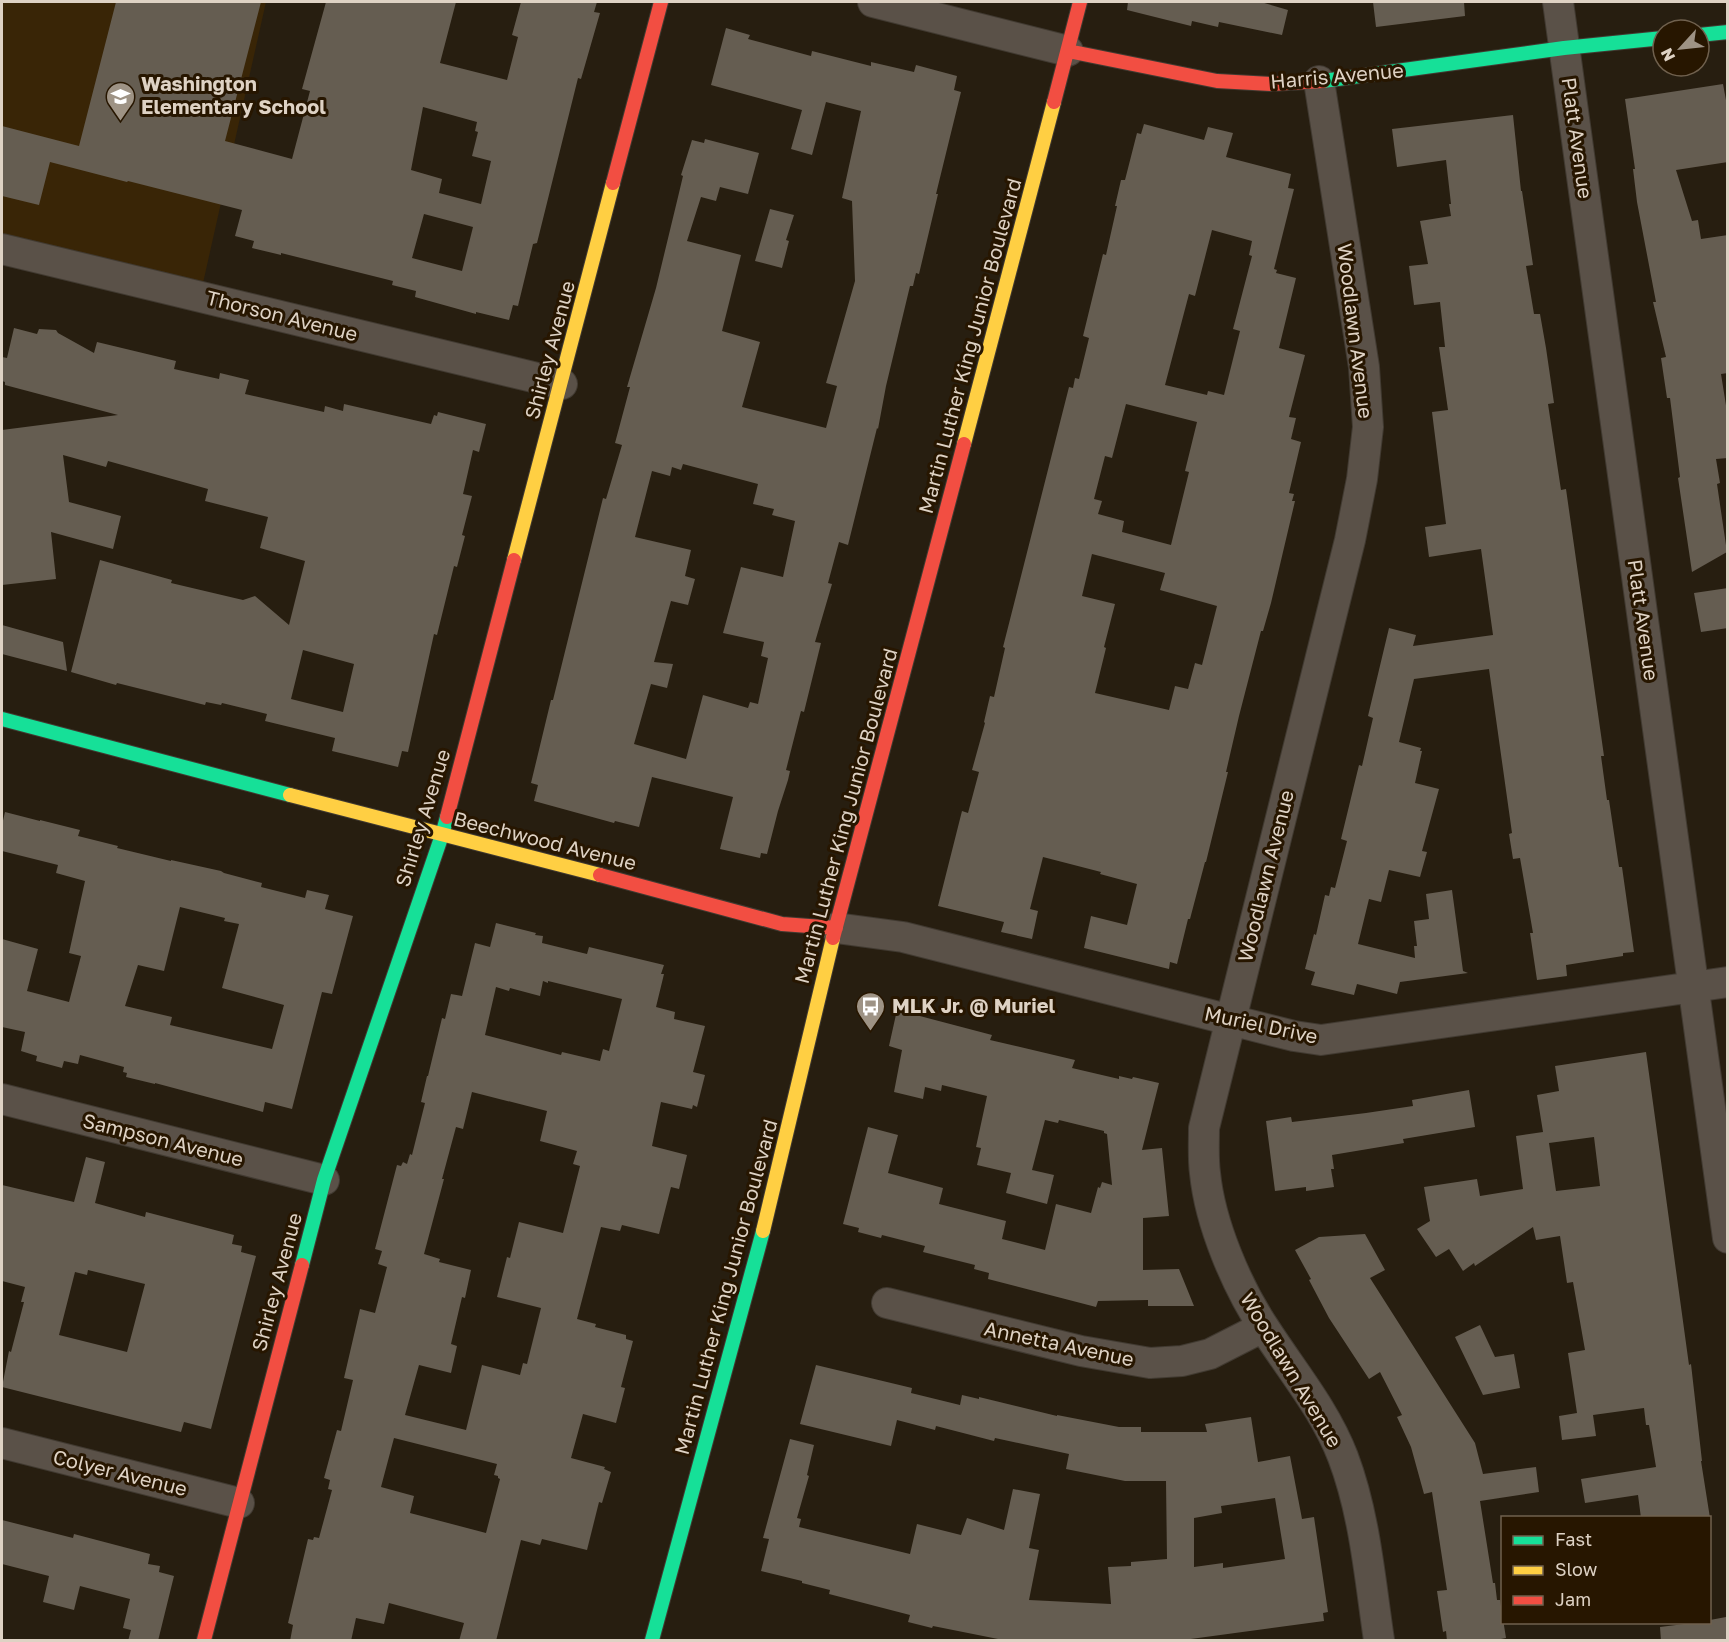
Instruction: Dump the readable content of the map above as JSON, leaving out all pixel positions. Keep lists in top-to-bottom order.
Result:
{
  "streets": {
    "street": [
      "Harris Avenue",
      "Platt Avenue",
      "Thorson Avenue",
      "Woodlawn Avenue",
      "Martin Luther King Junior Boulevard",
      "Shirley Avenue",
      "Beechwood Avenue",
      "Muriel Drive",
      "Sampson Avenue",
      "Annetta Avenue",
      "Colyer Avenue"
    ]
  },
  "crossings": [
    ["Harris Avenue", "Platt Avenue"],
    ["Harris Avenue", "Woodlawn Avenue"],
    ["Harris Avenue", "Martin Luther King Junior Boulevard"],
    ["Platt Avenue", "Muriel Drive"],
    ["Thorson Avenue", "Shirley Avenue"],
    ["Woodlawn Avenue", "Muriel Drive"],
    ["Woodlawn Avenue", "Annetta Avenue"],
    ["Martin Luther King Junior Boulevard", "Beechwood Avenue"],
    ["Martin Luther King Junior Boulevard", "Muriel Drive"],
    ["Shirley Avenue", "Beechwood Avenue"],
    ["Shirley Avenue", "Sampson Avenue"],
    ["Shirley Avenue", "Colyer Avenue"],
    ["Beechwood Avenue", "Muriel Drive"]
  ],
  "places": {
    "school or university": ["Washington Elementary School"],
    "bus stop": ["MLK Jr. @ Muriel"]
  },
  "legend": ["Fast", "Slow", "Jam"],
  "north": "bottom left"
}
